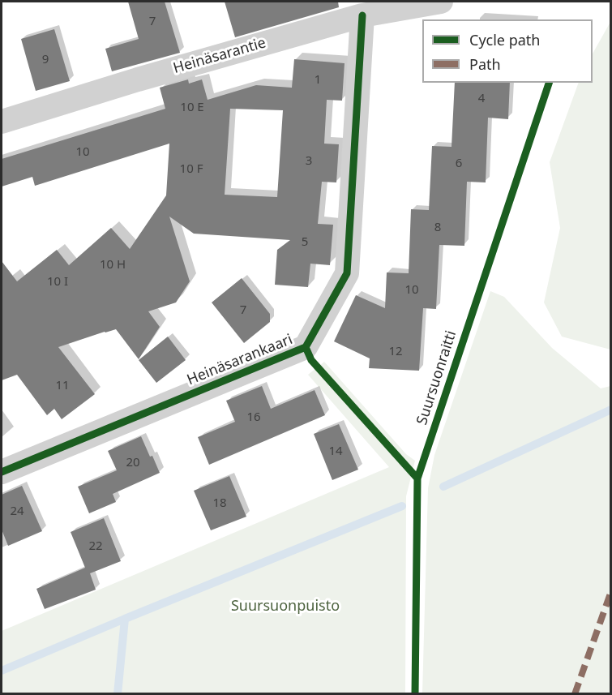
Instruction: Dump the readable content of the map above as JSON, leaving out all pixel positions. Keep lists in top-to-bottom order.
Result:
{
  "streets": {
    "street": ["Heinäsarantie", "Heinäsarankaari"],
    "cycle path": ["Suursuonraitti"]
  },
  "crossings": [
    ["Heinäsarantie", "Heinäsarankaari"]
  ],
  "parks": ["Suursuonpuisto"],
  "house_numbers": [
    "7",
    "9",
    "1",
    "4",
    "10 E",
    "10",
    "3",
    "6",
    "10 F",
    "8",
    "5",
    "10 H",
    "10 I",
    "10",
    "7",
    "12",
    "11",
    "16",
    "14",
    "20",
    "18",
    "24",
    "22"
  ],
  "legend": ["Cycle path", "Path"]
}
